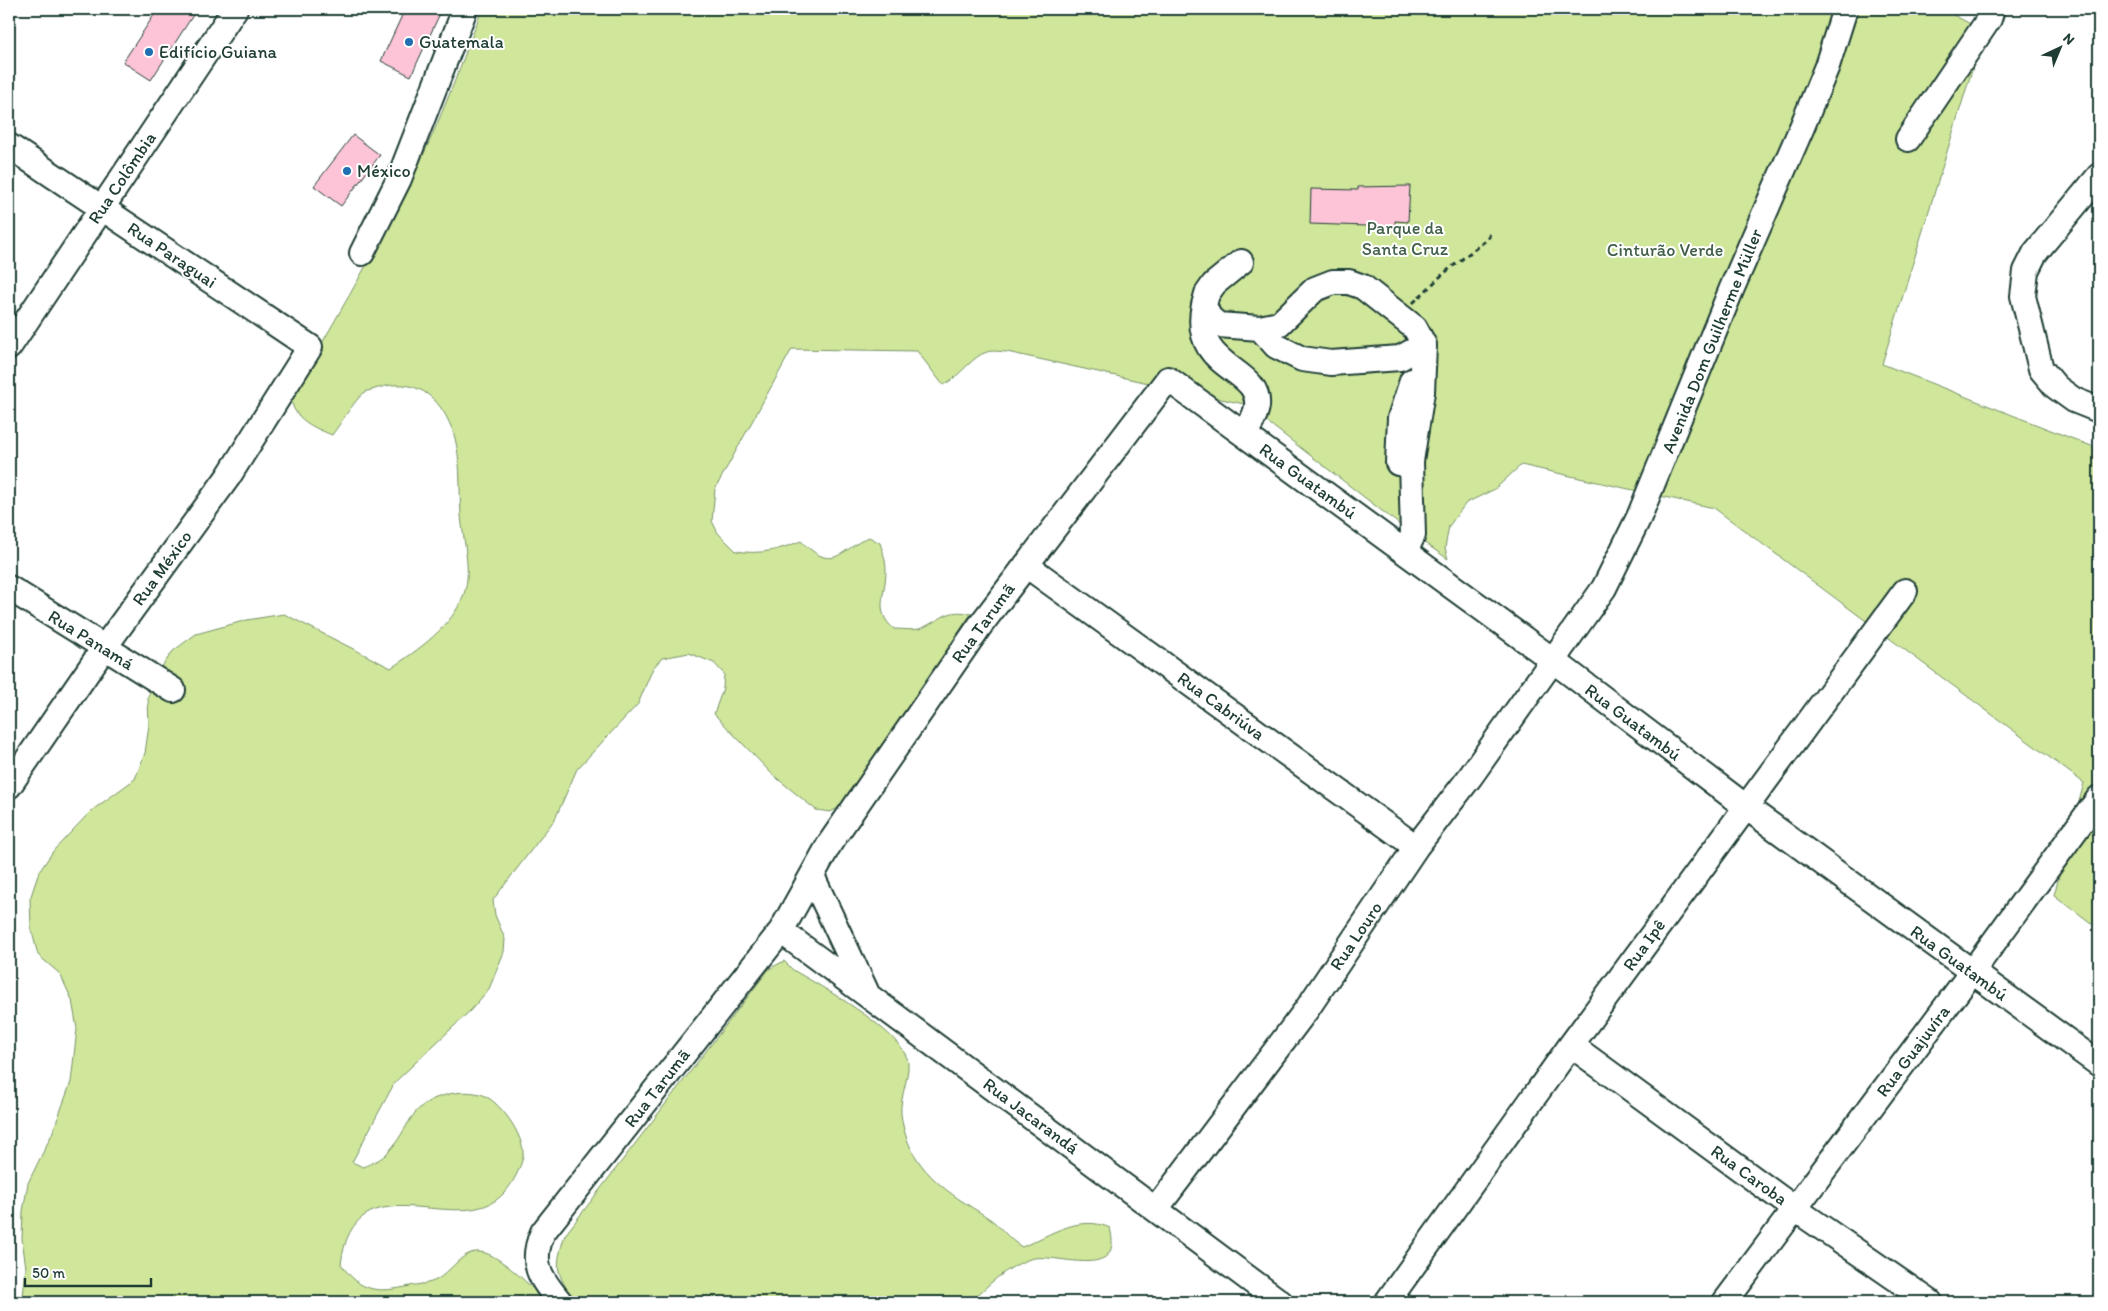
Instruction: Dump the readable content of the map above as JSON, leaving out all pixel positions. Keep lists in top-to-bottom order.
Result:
{
  "streets": {
    "street": [
      "Rua Colômbia",
      "Rua Paraguai",
      "Avenida Dom Guilherme Müller",
      "Rua Guatambú",
      "Rua México",
      "Rua Tarumã",
      "Rua Panamá",
      "Rua Cabriúva",
      "Rua Louro",
      "Rua Ipê",
      "Rua Guajuvíra",
      "Rua Jacarandá",
      "Rua Caroba"
    ]
  },
  "crossings": [
    ["Rua Colômbia", "Rua Paraguai"],
    ["Rua Paraguai", "Rua México"],
    ["Avenida Dom Guilherme Müller", "Rua Guatambú"],
    ["Avenida Dom Guilherme Müller", "Rua Louro"],
    ["Rua Guatambú", "Rua Tarumã"],
    ["Rua Guatambú", "Rua Louro"],
    ["Rua Guatambú", "Rua Ipê"],
    ["Rua Guatambú", "Rua Guajuvíra"],
    ["Rua México", "Rua Panamá"],
    ["Rua Tarumã", "Rua Cabriúva"],
    ["Rua Tarumã", "Rua Jacarandá"],
    ["Rua Cabriúva", "Rua Louro"],
    ["Rua Louro", "Rua Jacarandá"],
    ["Rua Ipê", "Rua Caroba"],
    ["Rua Guajuvíra", "Rua Caroba"]
  ],
  "parks": ["Parque da Santa Cruz", "Cinturão Verde"],
  "places": ["Guatemala", "Edifício Guiana", "México"],
  "scale_bar": "50 m",
  "north": "top right"
}
